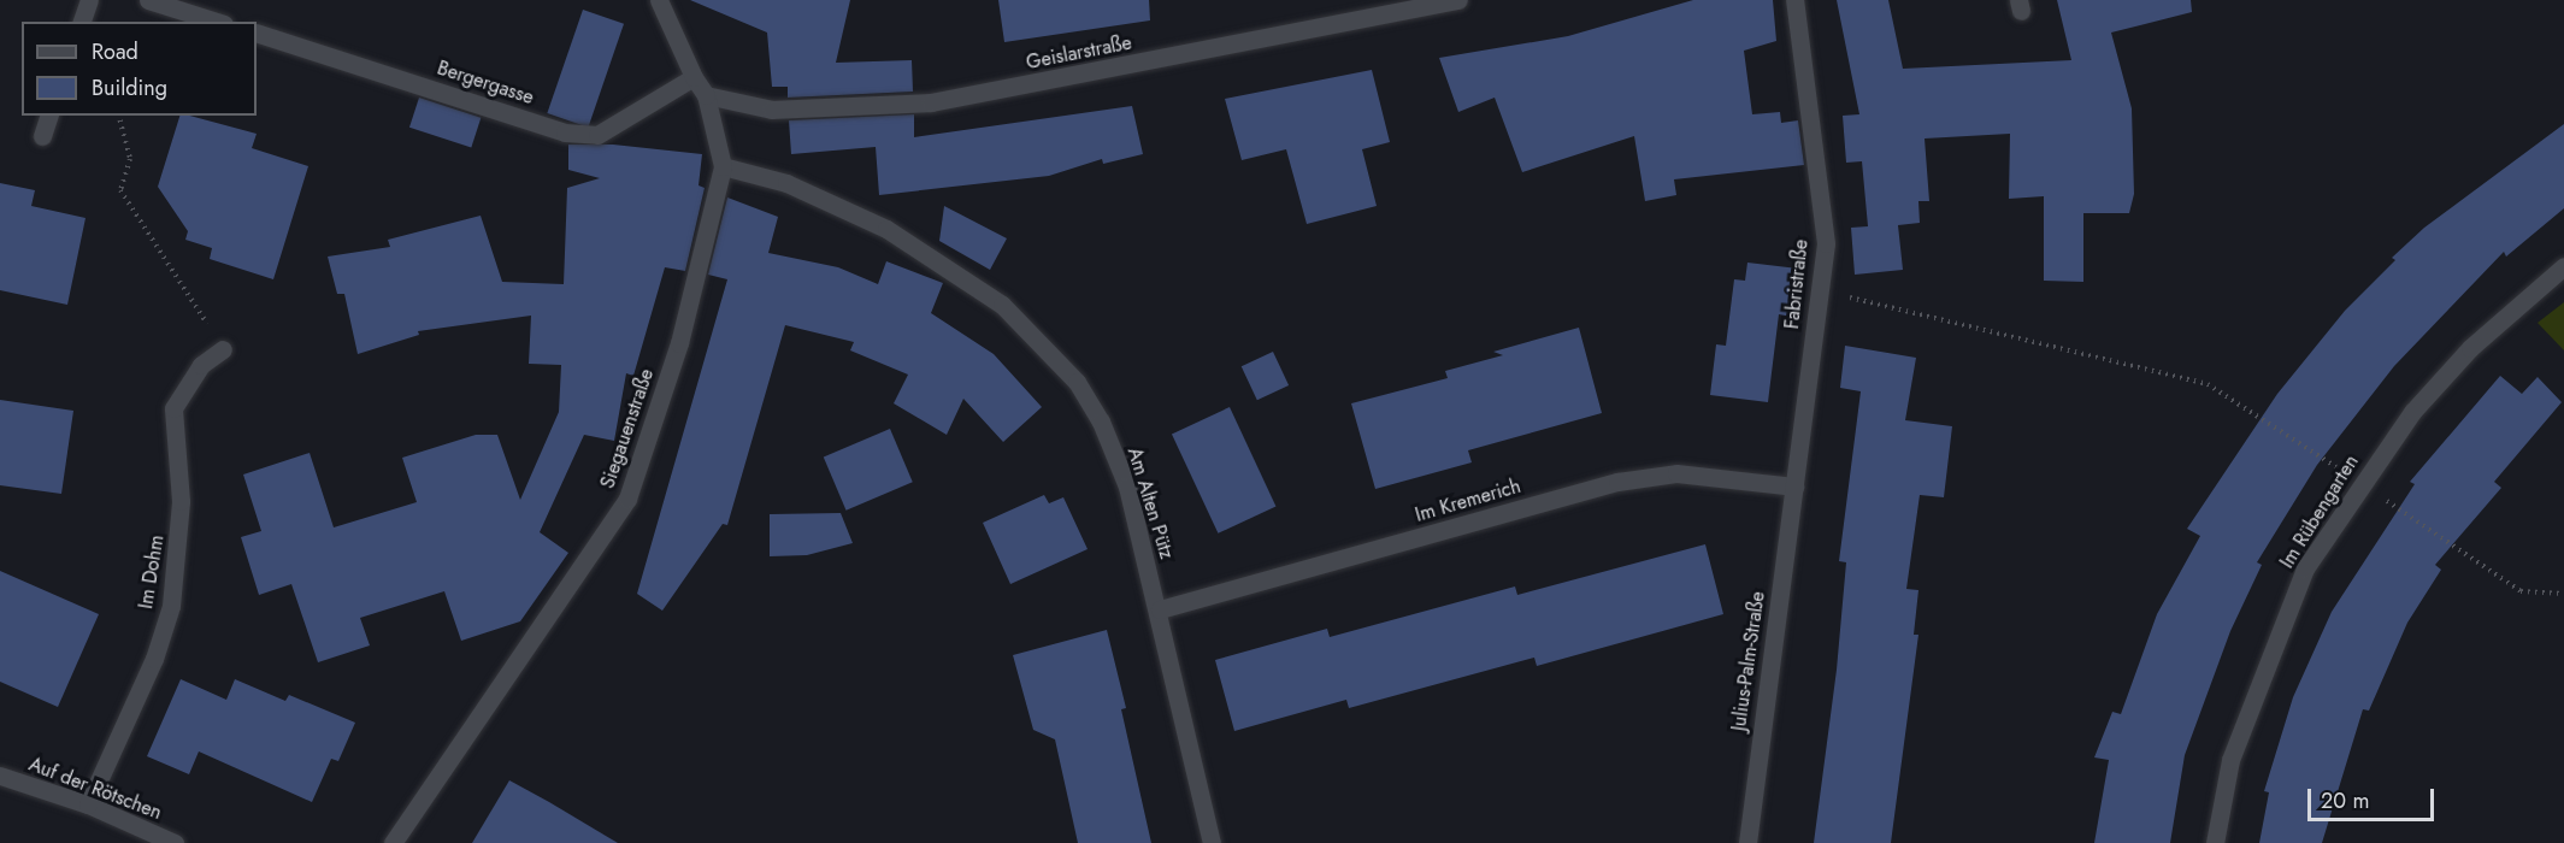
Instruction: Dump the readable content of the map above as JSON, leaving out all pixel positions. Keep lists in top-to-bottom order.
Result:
{
  "streets": {
    "street": [
      "Geislarstraße",
      "Bergergasse",
      "Fabristraße",
      "Siegauenstraße",
      "Im Kremerich",
      "Am Alten Pütz",
      "Im Rübengarten",
      "Im Dohm",
      "Julius-Palm-Straße",
      "Auf der Rötschen"
    ]
  },
  "crossings": [
    ["Geislarstraße", "Siegauenstraße"],
    ["Fabristraße", "Im Kremerich"],
    ["Fabristraße", "Julius-Palm-Straße"],
    ["Siegauenstraße", "Am Alten Pütz"],
    ["Im Kremerich", "Am Alten Pütz"],
    ["Im Kremerich", "Julius-Palm-Straße"],
    ["Im Dohm", "Auf der Rötschen"]
  ],
  "legend": ["Road", "Building"],
  "scale_bar": "20 m"
}
